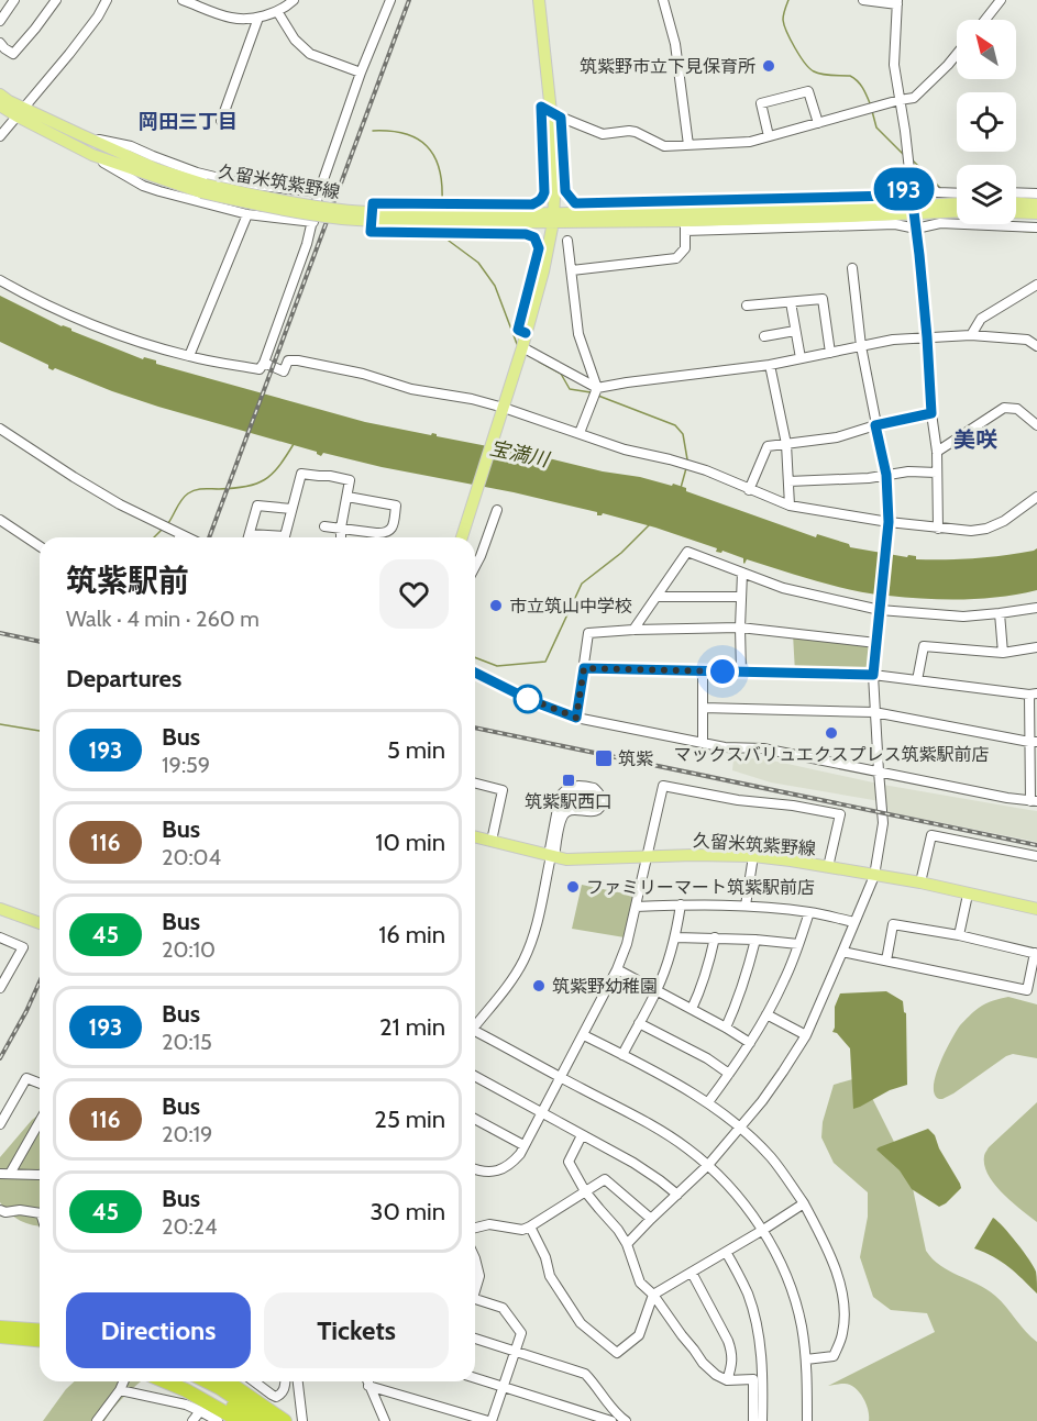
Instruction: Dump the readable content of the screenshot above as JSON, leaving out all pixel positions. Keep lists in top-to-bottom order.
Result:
{
  "streets": {
    "main road": ["久留米筑紫野線"]
  },
  "districts": ["岡田三丁目", "美咲"],
  "water": ["宝満川"],
  "places": {
    "other": [
      "筑紫野市立下見保育所",
      "市立筑山中学校",
      "マックスバリュエクスプレス筑紫駅前店",
      "ファミリーマート筑紫駅前店",
      "筑紫野幼稚園"
    ],
    "transit": ["筑紫", "筑紫駅西口"]
  },
  "lines": ["bus line 193"],
  "north": "top left",
  "page": {
    "on_map": "193",
    "heading": [
      ["筑紫駅前", "Walk · 4 min · 260 m"],
      "Departures"
    ],
    "list": [
      {
        "mark": "193",
        "name": "Bus",
        "note": "19:59",
        "value": "5 min"
      },
      {
        "mark": "116",
        "name": "Bus",
        "note": "20:04",
        "value": "10 min"
      },
      {
        "mark": "45",
        "name": "Bus",
        "note": "20:10",
        "value": "16 min"
      },
      {
        "mark": "193",
        "name": "Bus",
        "note": "20:15",
        "value": "21 min"
      },
      {
        "mark": "116",
        "name": "Bus",
        "note": "20:19",
        "value": "25 min"
      },
      {
        "mark": "45",
        "name": "Bus",
        "note": "20:24",
        "value": "30 min"
      }
    ],
    "buttons": ["Directions", "Tickets"]
  }
}
